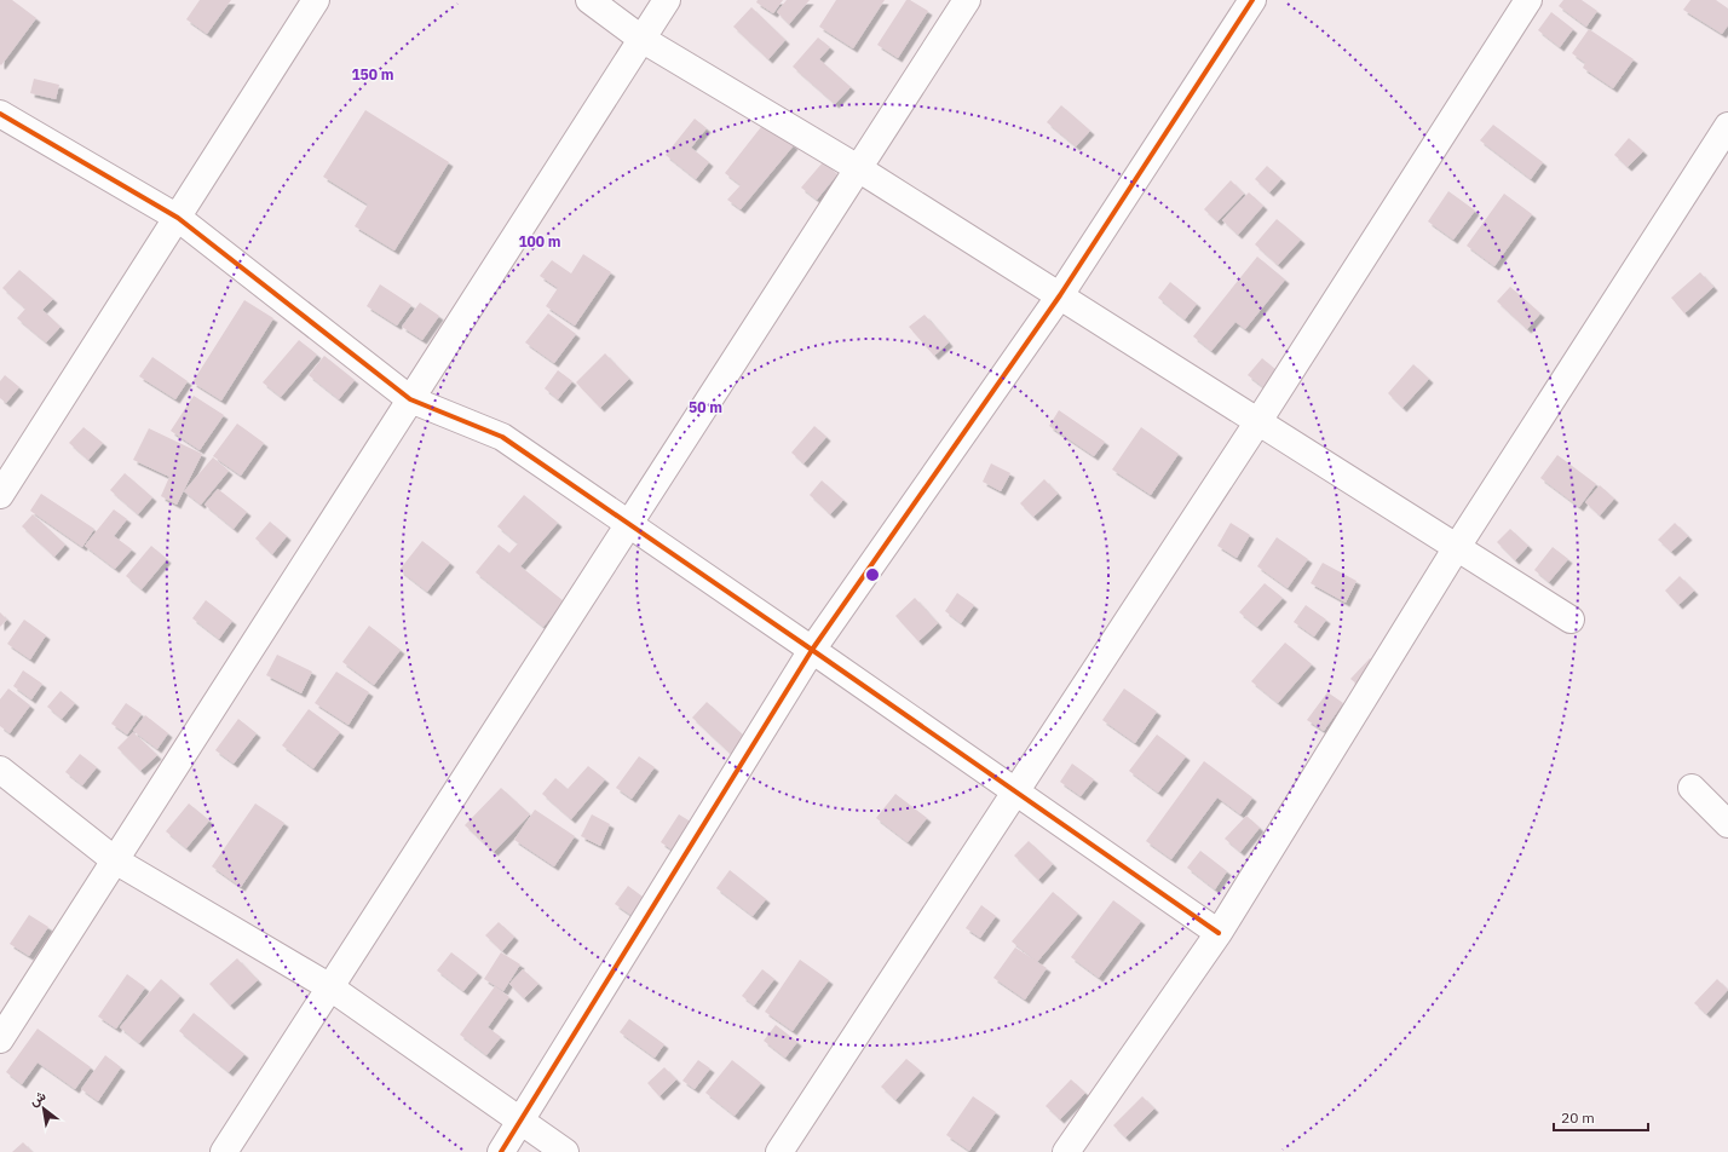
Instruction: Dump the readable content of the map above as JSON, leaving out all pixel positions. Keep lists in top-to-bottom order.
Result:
{
  "scale_bar": "20 m",
  "north": "top left",
  "rings": ["150 m", "100 m", "50 m"]
}
